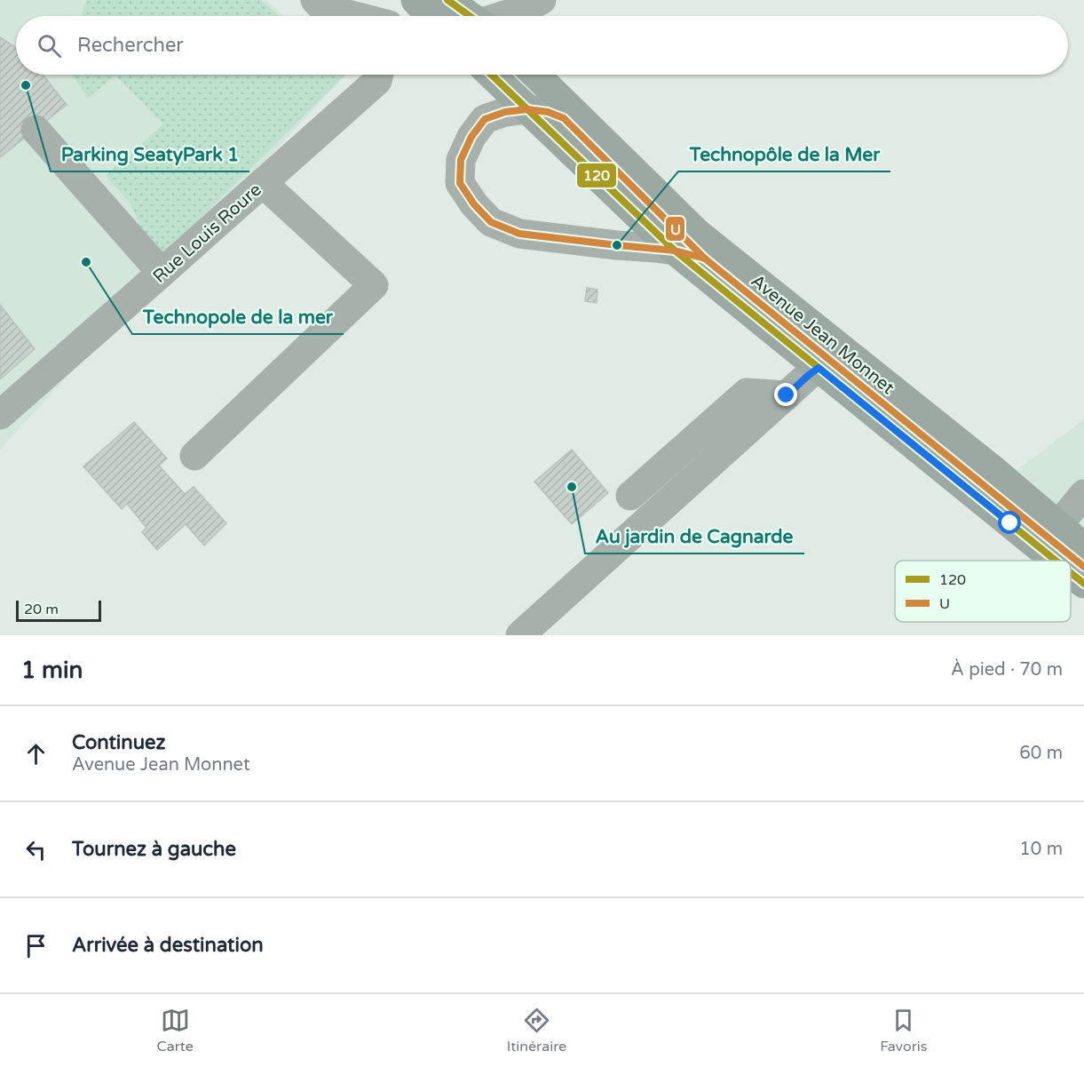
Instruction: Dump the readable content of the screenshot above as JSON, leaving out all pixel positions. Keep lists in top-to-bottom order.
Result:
{
  "streets": {
    "main road": ["Avenue Jean Monnet"],
    "street": ["Rue Louis Roure"]
  },
  "places": [
    "Parking SeatyPark 1",
    "Technopôle de la Mer",
    "Technopole de la mer",
    "Au jardin de Cagnarde"
  ],
  "lines": ["transit line 120", "transit line U"],
  "legend": ["120", "U"],
  "scale_bar": "20 m",
  "page": {
    "search": "Rechercher",
    "scale": "20 m",
    "heading": ["1 min", "À pied · 70 m"],
    "list": [
      ["Continuez", "Avenue Jean Monnet", "60 m"],
      ["Tournez à gauche", "10 m"],
      "Arrivée à destination"
    ],
    "nav": ["Carte", "Itinéraire", "Favoris"]
  }
}
